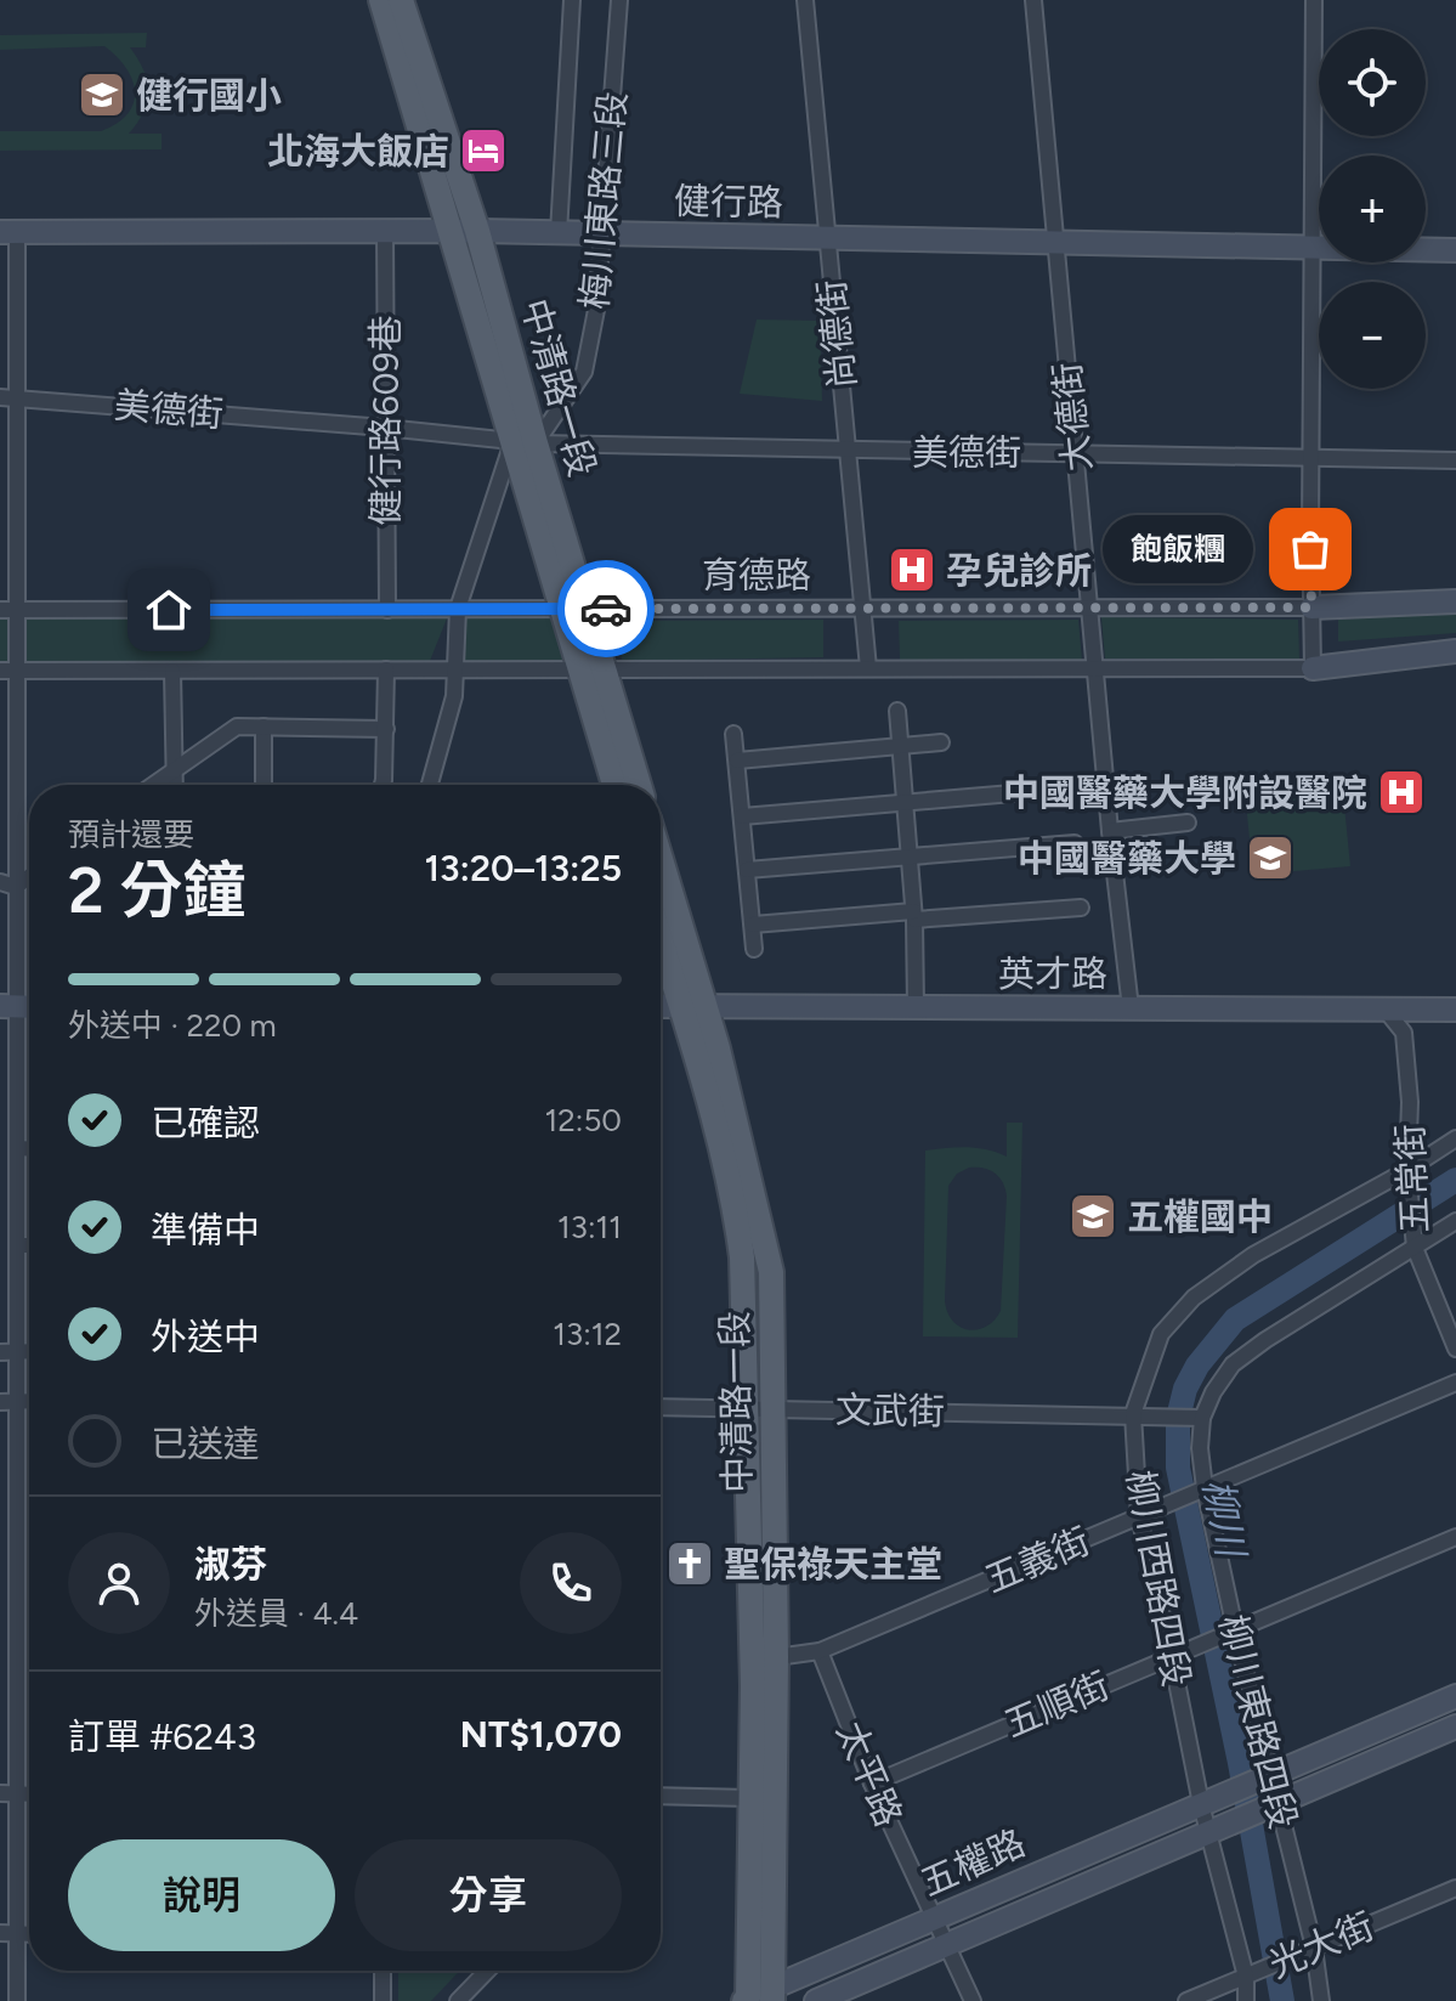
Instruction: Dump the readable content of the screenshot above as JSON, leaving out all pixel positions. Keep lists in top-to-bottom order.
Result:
{
  "streets": {
    "main road": ["中清路一段"],
    "street": [
      "梅川東路三段",
      "健行路",
      "尚德街",
      "美德街",
      "大德街",
      "健行路609巷",
      "育德路",
      "英才路",
      "五常街",
      "文武街",
      "五義街",
      "柳川西路四段",
      "五順街",
      "柳川東路四段",
      "太平路",
      "五權路",
      "光大街"
    ]
  },
  "crossings": [
    ["梅川東路三段", "健行路"],
    ["梅川東路三段", "中清路一段"],
    ["梅川東路三段", "美德街"],
    ["梅川東路三段", "育德路"],
    ["健行路", "尚德街"],
    ["健行路", "中清路一段"],
    ["健行路", "大德街"],
    ["健行路", "健行路609巷"],
    ["尚德街", "美德街"],
    ["尚德街", "育德路"],
    ["中清路一段", "美德街"],
    ["中清路一段", "育德路"],
    ["中清路一段", "英才路"],
    ["中清路一段", "文武街"],
    ["中清路一段", "五義街"],
    ["中清路一段", "五權路"],
    ["美德街", "大德街"],
    ["美德街", "健行路609巷"],
    ["大德街", "育德路"],
    ["大德街", "英才路"],
    ["健行路609巷", "育德路"],
    ["英才路", "五常街"],
    ["五常街", "柳川西路四段"],
    ["五常街", "柳川東路四段"],
    ["文武街", "柳川西路四段"],
    ["文武街", "柳川東路四段"],
    ["五義街", "柳川西路四段"],
    ["五義街", "柳川東路四段"],
    ["五義街", "太平路"],
    ["柳川西路四段", "五順街"],
    ["柳川西路四段", "五權路"],
    ["柳川西路四段", "光大街"],
    ["五順街", "柳川東路四段"],
    ["五順街", "太平路"],
    ["柳川東路四段", "五權路"],
    ["柳川東路四段", "光大街"],
    ["太平路", "五權路"]
  ],
  "water": ["柳川"],
  "places": {
    "school or university": ["健行國小", "中國醫藥大學", "五權國中"],
    "hotel": ["北海大飯店"],
    "other": ["飽飯糰"],
    "hospital": ["孕兒診所", "中國醫藥大學附設醫院"],
    "church": ["聖保祿天主堂"]
  },
  "page": {
    "map_buttons": ["+", "−"],
    "bubble": "飽飯糰",
    "heading": ["2 分鐘", "預計還要", "13:20–13:25"],
    "panel": [
      "淑芬",
      "外送員 · 4.4",
      "訂單 #6243",
      "NT$1,070"
    ],
    "bar": "外送中 · 220 m",
    "list": [
      ["已確認", "12:50"],
      ["準備中", "13:11"],
      ["外送中", "13:12"],
      "已送達"
    ],
    "buttons": ["說明", "分享"]
  }
}
